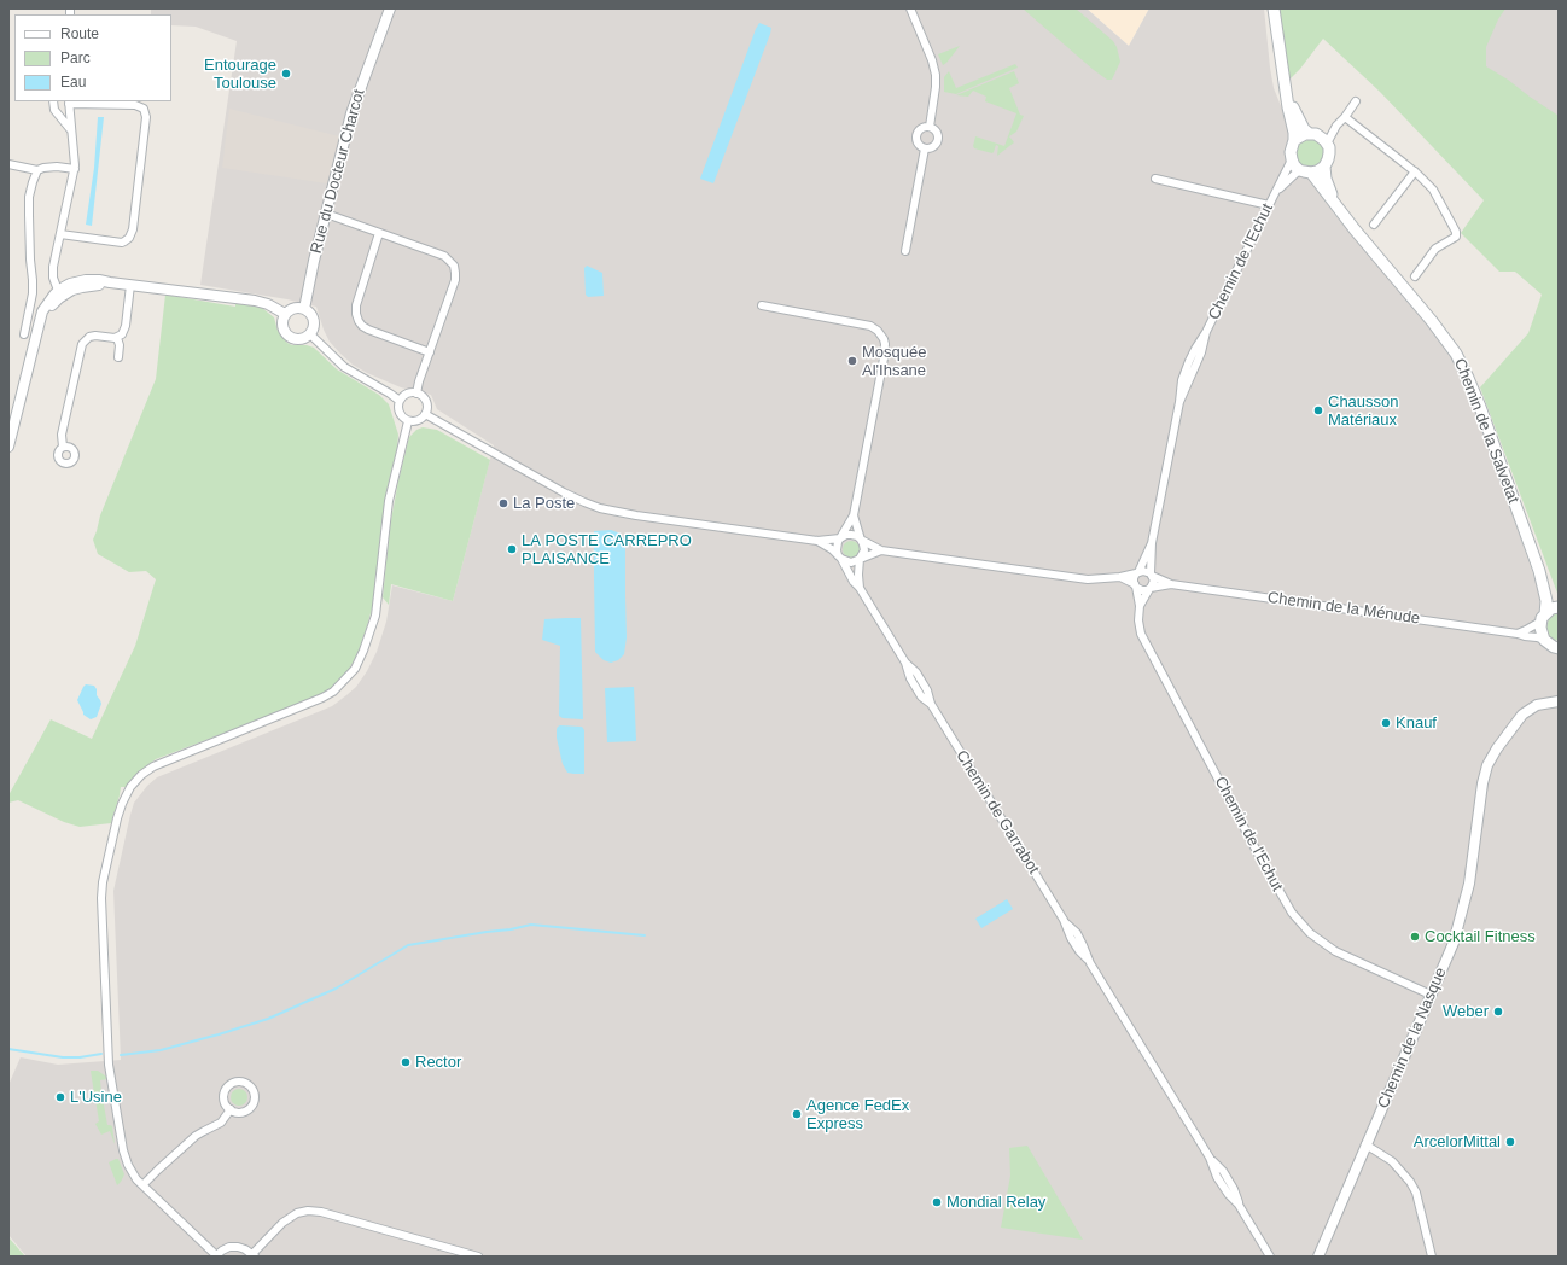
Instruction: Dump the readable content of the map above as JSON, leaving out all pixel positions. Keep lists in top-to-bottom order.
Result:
{
  "streets": {
    "main road": ["Chemin de la Salvetat"],
    "street": [
      "Rue du Docteur Charcot",
      "Chemin de l'Echut",
      "Chemin de la Ménude",
      "Chemin de Garrabot",
      "Chemin de la Nasque"
    ]
  },
  "crossings": [
    ["Chemin de l'Echut", "Chemin de la Salvetat"],
    ["Chemin de l'Echut", "Chemin de la Ménude"],
    ["Chemin de l'Echut", "Chemin de la Nasque"],
    ["Chemin de la Salvetat", "Chemin de la Ménude"]
  ],
  "places": [
    "Entourage Toulouse",
    "Mosquée Al'Ihsane",
    "Chausson Matériaux",
    "La Poste",
    "LA POSTE CARREPRO PLAISANCE",
    "Knauf",
    "Cocktail Fitness",
    "Weber",
    "Rector",
    "L'Usine",
    "Agence FedEx Express",
    "ArcelorMittal",
    "Mondial Relay"
  ],
  "legend": ["Route", "Parc", "Eau"]
}
